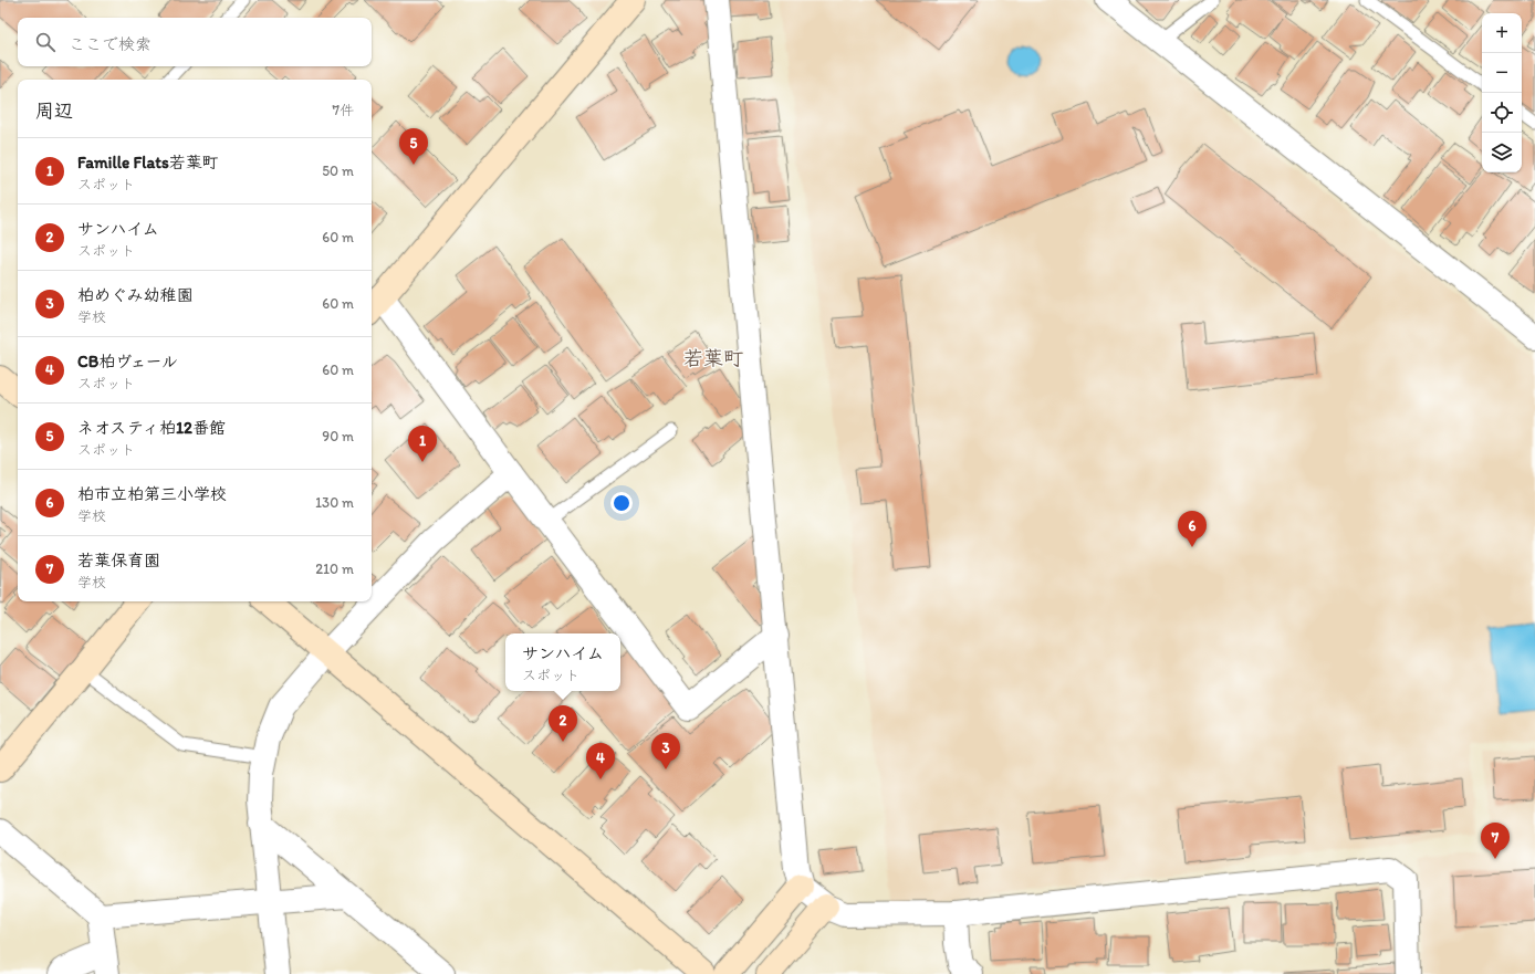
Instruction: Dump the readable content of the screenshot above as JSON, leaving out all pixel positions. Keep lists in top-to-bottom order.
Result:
{
  "districts": ["若葉町"],
  "page": {
    "map_buttons": ["+", "−"],
    "search": "ここで検索",
    "heading": ["周辺", "7件"],
    "pins": [
      "5",
      "1",
      "6",
      "2",
      "3",
      "4",
      "7"
    ],
    "list": [
      {
        "mark": "1",
        "name": "Famille Flats若葉町",
        "note": "スポット",
        "value": "50 m"
      },
      {
        "mark": "2",
        "name": "サンハイム",
        "note": "スポット",
        "value": "60 m"
      },
      {
        "mark": "3",
        "name": "柏めぐみ幼稚園",
        "note": "学校",
        "value": "60 m"
      },
      {
        "mark": "4",
        "name": "CB柏ヴェール",
        "note": "スポット",
        "value": "60 m"
      },
      {
        "mark": "5",
        "name": "ネオスティ柏12番館",
        "note": "スポット",
        "value": "90 m"
      },
      {
        "mark": "6",
        "name": "柏市立柏第三小学校",
        "note": "学校",
        "value": "130 m"
      },
      {
        "mark": "7",
        "name": "若葉保育園",
        "note": "学校",
        "value": "210 m"
      }
    ],
    "popup": ["サンハイム", "スポット"]
  }
}
